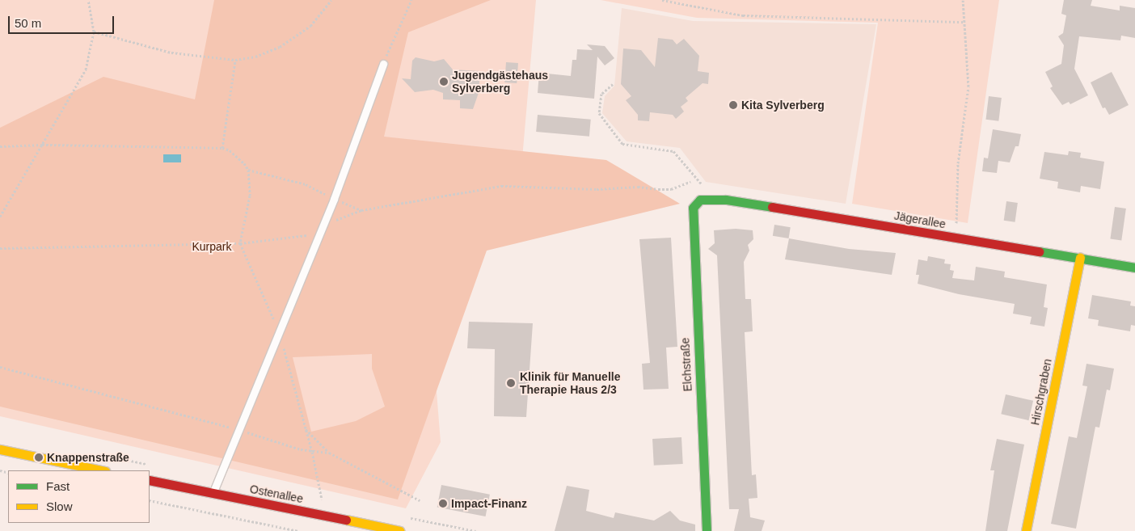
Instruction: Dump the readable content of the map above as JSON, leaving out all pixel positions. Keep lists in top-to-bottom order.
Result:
{
  "streets": {
    "street": [
      "Jägerallee",
      "Elchstraße",
      "Hirschgraben",
      "Ostenallee"
    ]
  },
  "crossings": [
    ["Jägerallee", "Elchstraße"],
    ["Jägerallee", "Hirschgraben"]
  ],
  "parks": ["Kurpark"],
  "places": [
    "Jugendgästehaus Sylverberg",
    "Kita Sylverberg",
    "Klinik für Manuelle Therapie Haus 2/3",
    "Knappenstraße",
    "Impact-Finanz"
  ],
  "legend": ["Fast", "Slow"],
  "scale_bar": "50 m"
}
